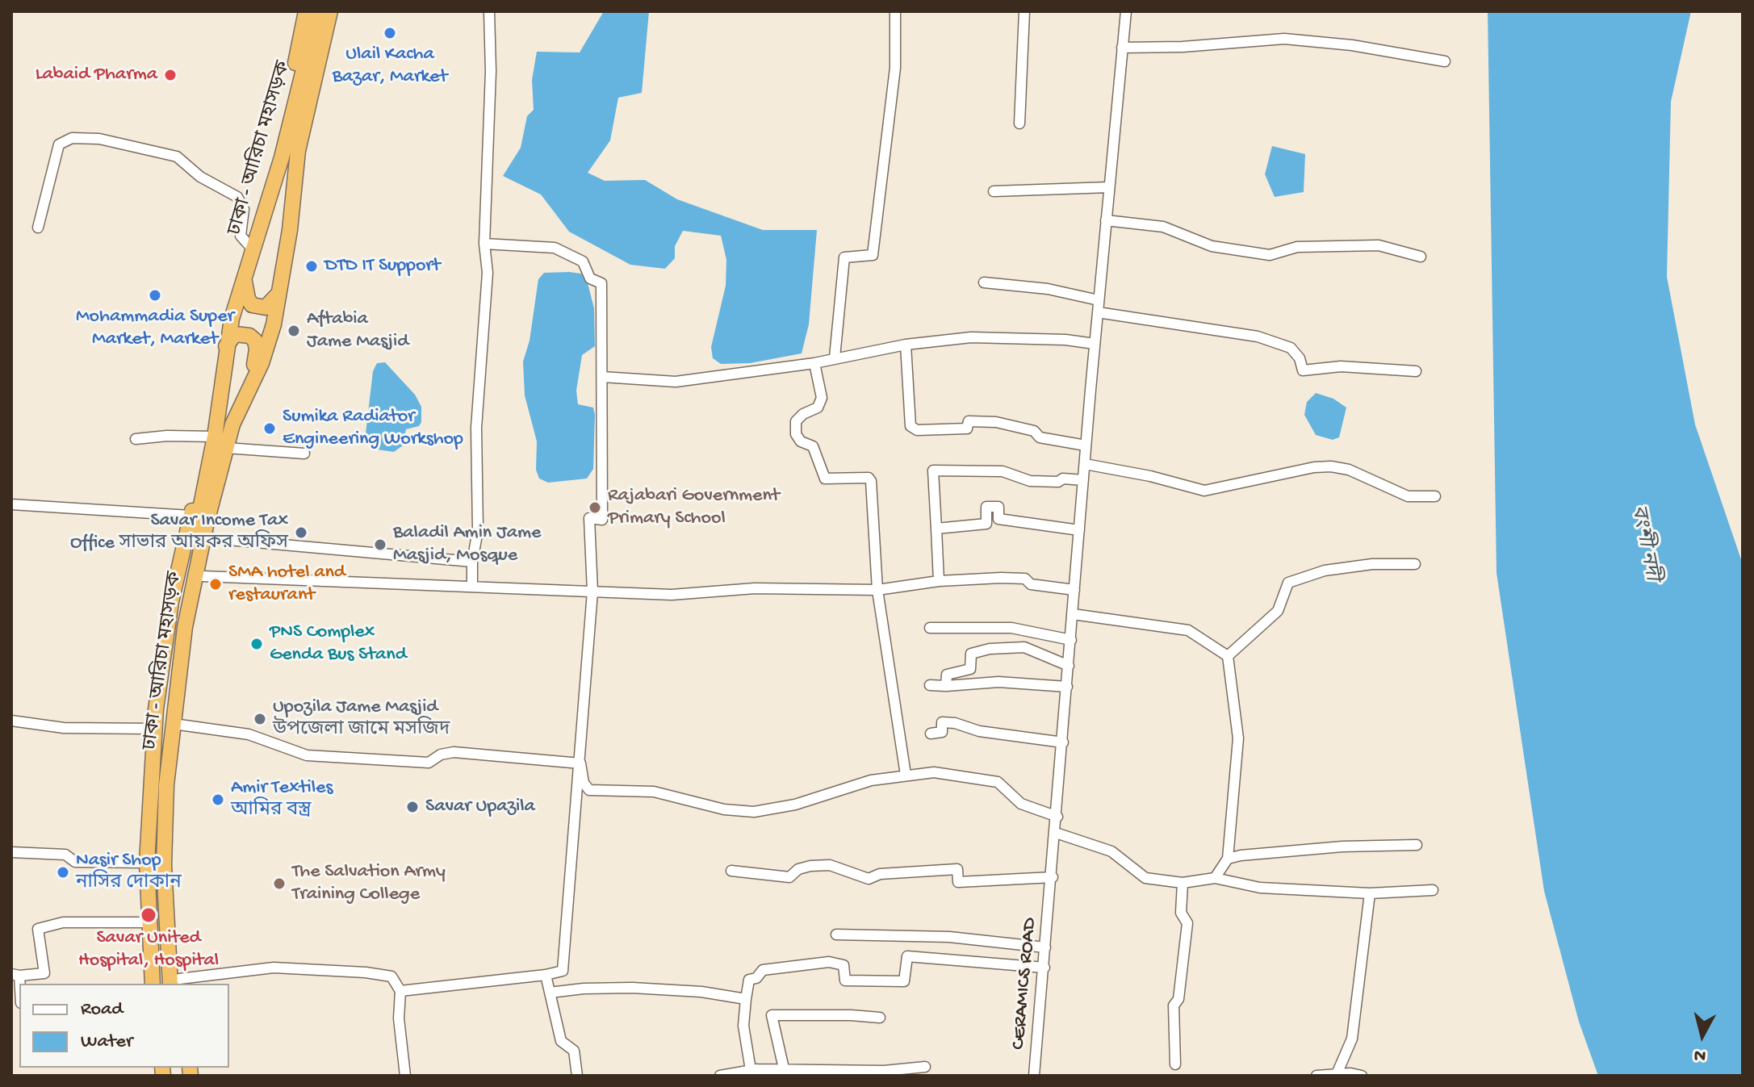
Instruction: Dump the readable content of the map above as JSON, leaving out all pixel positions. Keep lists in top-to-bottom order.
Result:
{
  "streets": {
    "highway": ["ঢাকা - আরিচা মহাসড়ক"],
    "street": ["CERAMICS ROAD"]
  },
  "water": ["বংশী নদী"],
  "places": [
    "Ulail Kacha Bazar, Market",
    "Labaid Pharma",
    "DTD IT Support",
    "Mohammadia Super Market, Market",
    "Aftabia Jame Masjid",
    "Sumika Radiator Engineering Workshop",
    "Rajabari Government Primary School",
    "Savar Income Tax Office সাভার আয়কর অফিস",
    "Baladil Amin Jame Masjid, Mosque",
    "SMA hotel and restaurant",
    "PNS Complex Genda Bus Stand",
    "Upozila Jame Masjid উপজেলা জামে মসজিদ",
    "Amir Textiles আমির বস্ত্র",
    "Savar Upazila",
    "Nasir Shop নাসির দোকান",
    "The Salvation Army Training College",
    "Savar United Hospital, Hospital"
  ],
  "legend": ["Road", "Water"],
  "north": "bottom"
}
